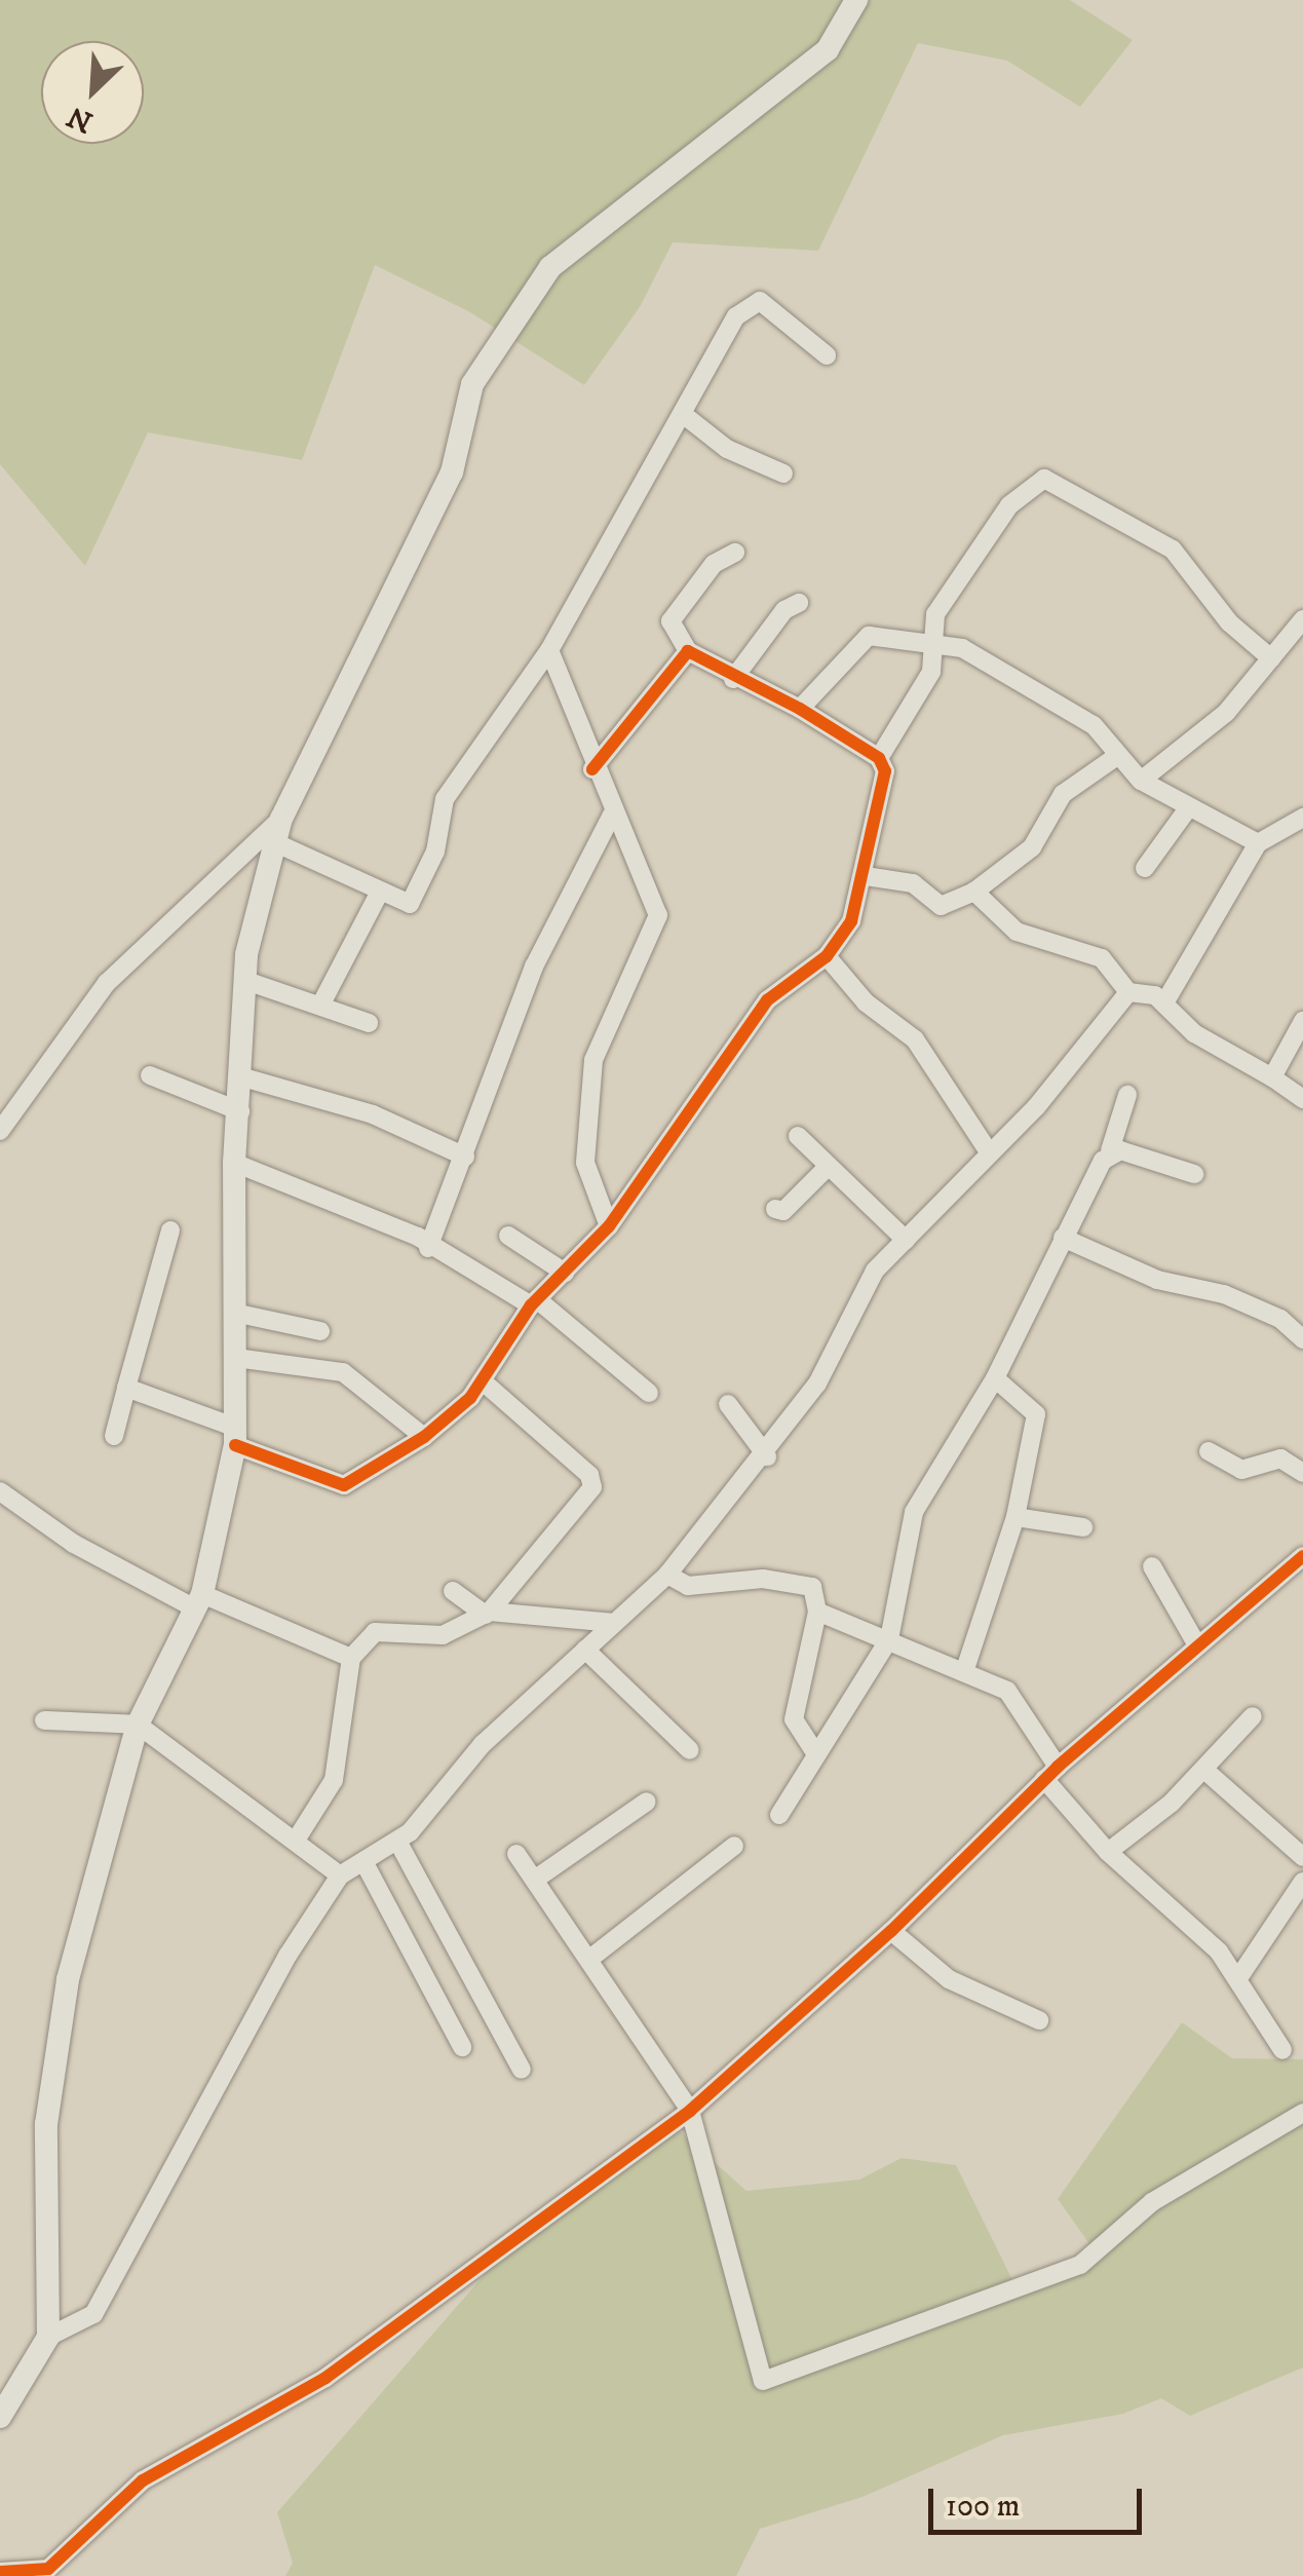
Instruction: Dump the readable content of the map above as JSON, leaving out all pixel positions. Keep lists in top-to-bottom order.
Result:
{
  "scale_bar": "100 m",
  "north": "bottom left"
}
